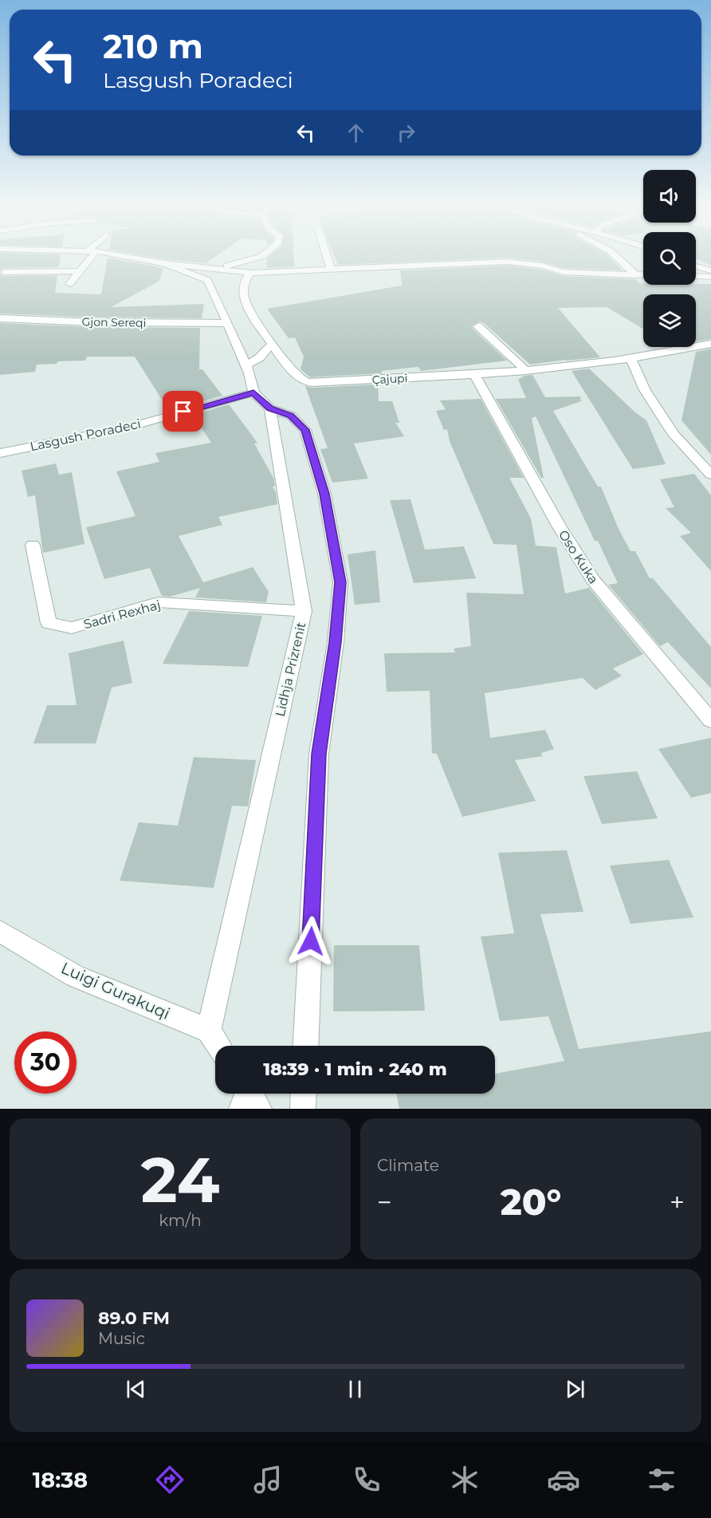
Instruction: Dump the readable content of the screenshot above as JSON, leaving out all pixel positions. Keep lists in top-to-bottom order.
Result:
{
  "streets": {
    "street": [
      "Gjon Sereqi",
      "Çajupi",
      "Lasgush Poradeci",
      "Oso Kuka",
      "Sadri Rexhaj",
      "Lidhja Prizrenit",
      "Luigi Gurakuqi"
    ]
  },
  "crossings": [
    ["Çajupi", "Oso Kuka"],
    ["Sadri Rexhaj", "Lidhja Prizrenit"],
    ["Lidhja Prizrenit", "Luigi Gurakuqi"]
  ],
  "page": {
    "turn": ["210 m", "Lasgush Poradeci"],
    "limit": "30",
    "trip": "18:39 · 1 min · 240 m",
    "tile": [
      ["24", "km/h"],
      "Climate"
    ],
    "heat": ["−", "20°", "+"],
    "song": ["89.0 FM", "Music"],
    "tabs": "18:38"
  }
}
